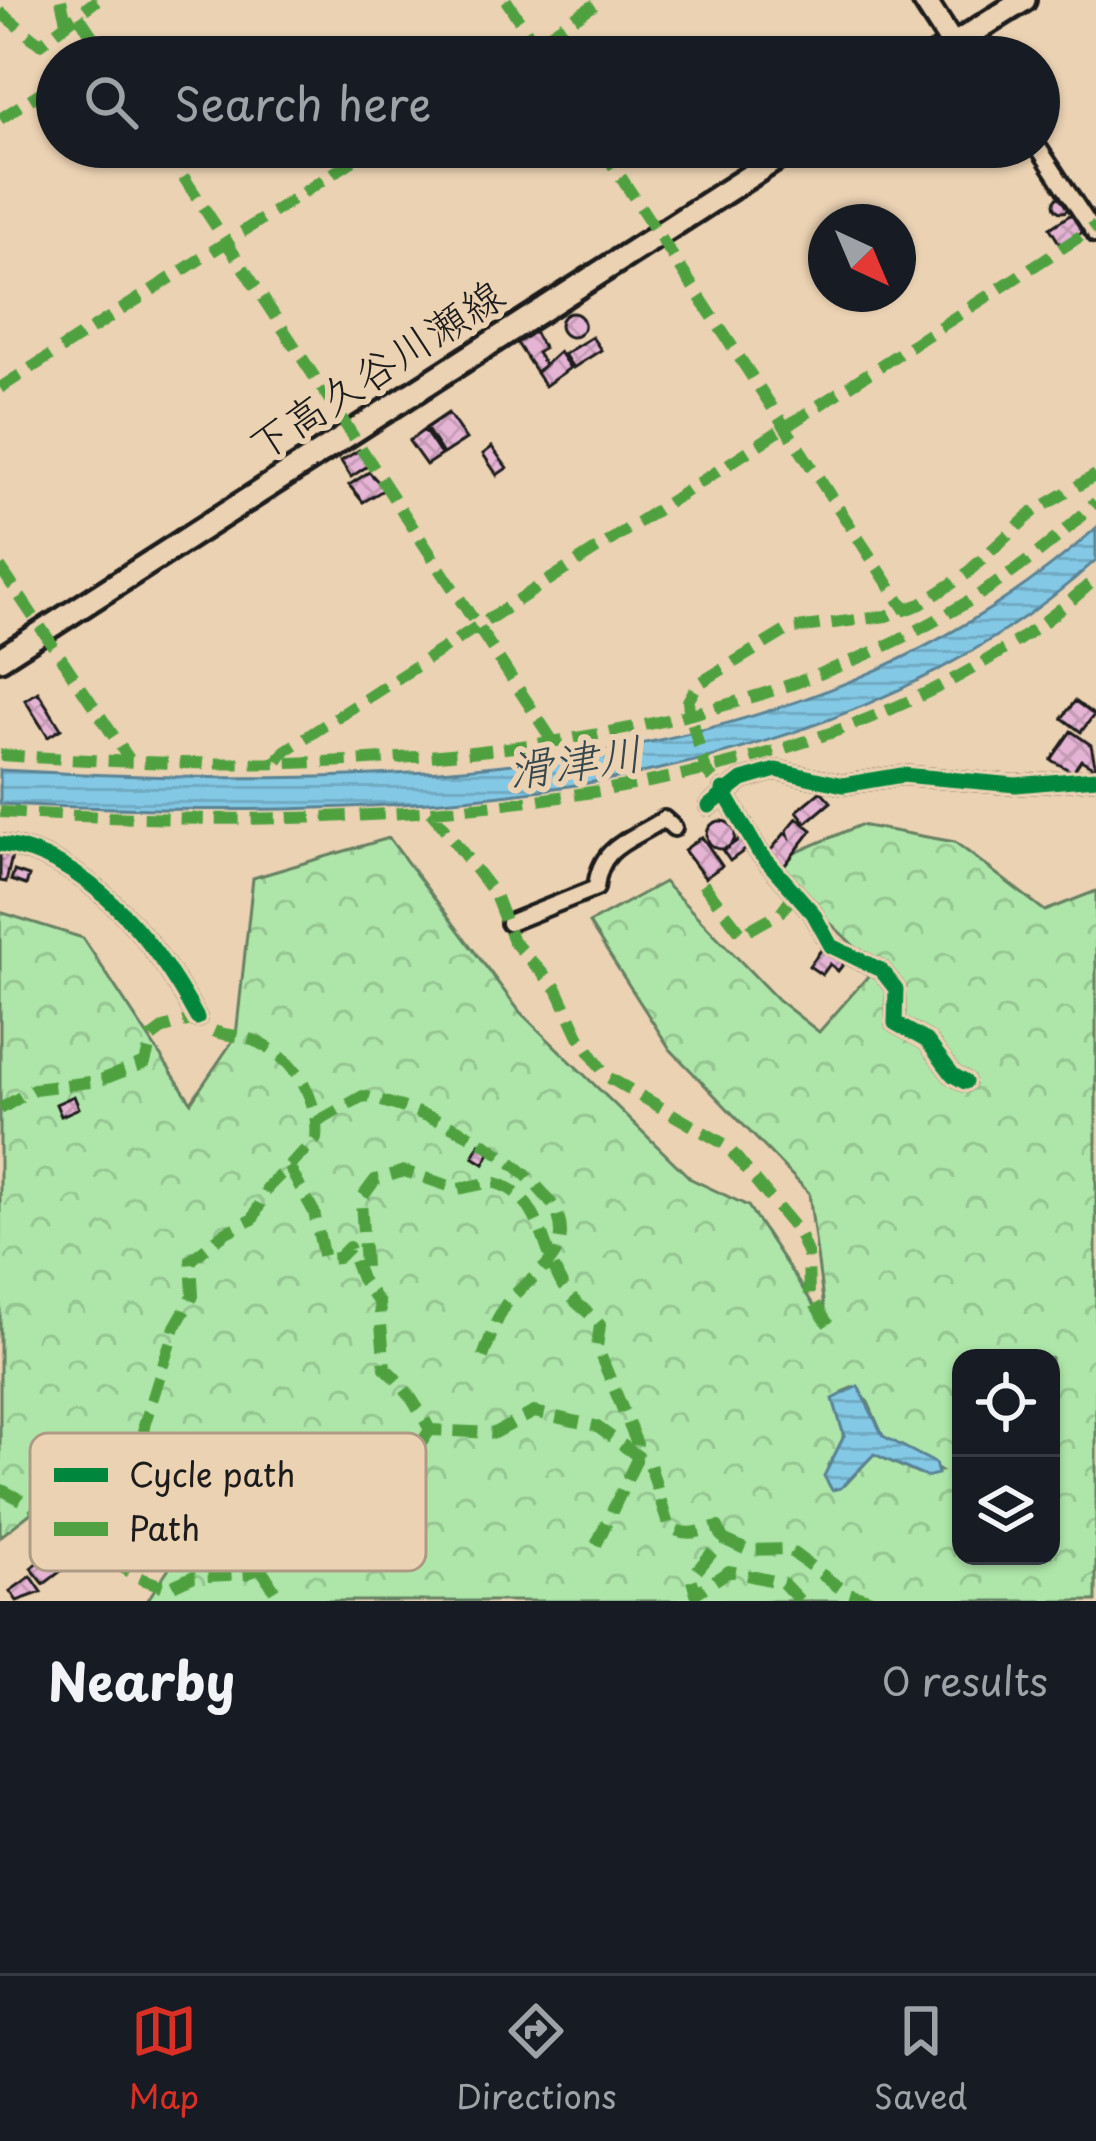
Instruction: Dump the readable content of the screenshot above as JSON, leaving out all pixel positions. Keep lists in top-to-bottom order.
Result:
{
  "streets": {
    "main road": ["下高久谷川瀬線"]
  },
  "water": ["滑津川"],
  "legend": ["Cycle path", "Path"],
  "north": "bottom right",
  "page": {
    "search": "Search here",
    "heading": ["Nearby", "0 results"],
    "nav": ["Map", "Directions", "Saved"]
  }
}
